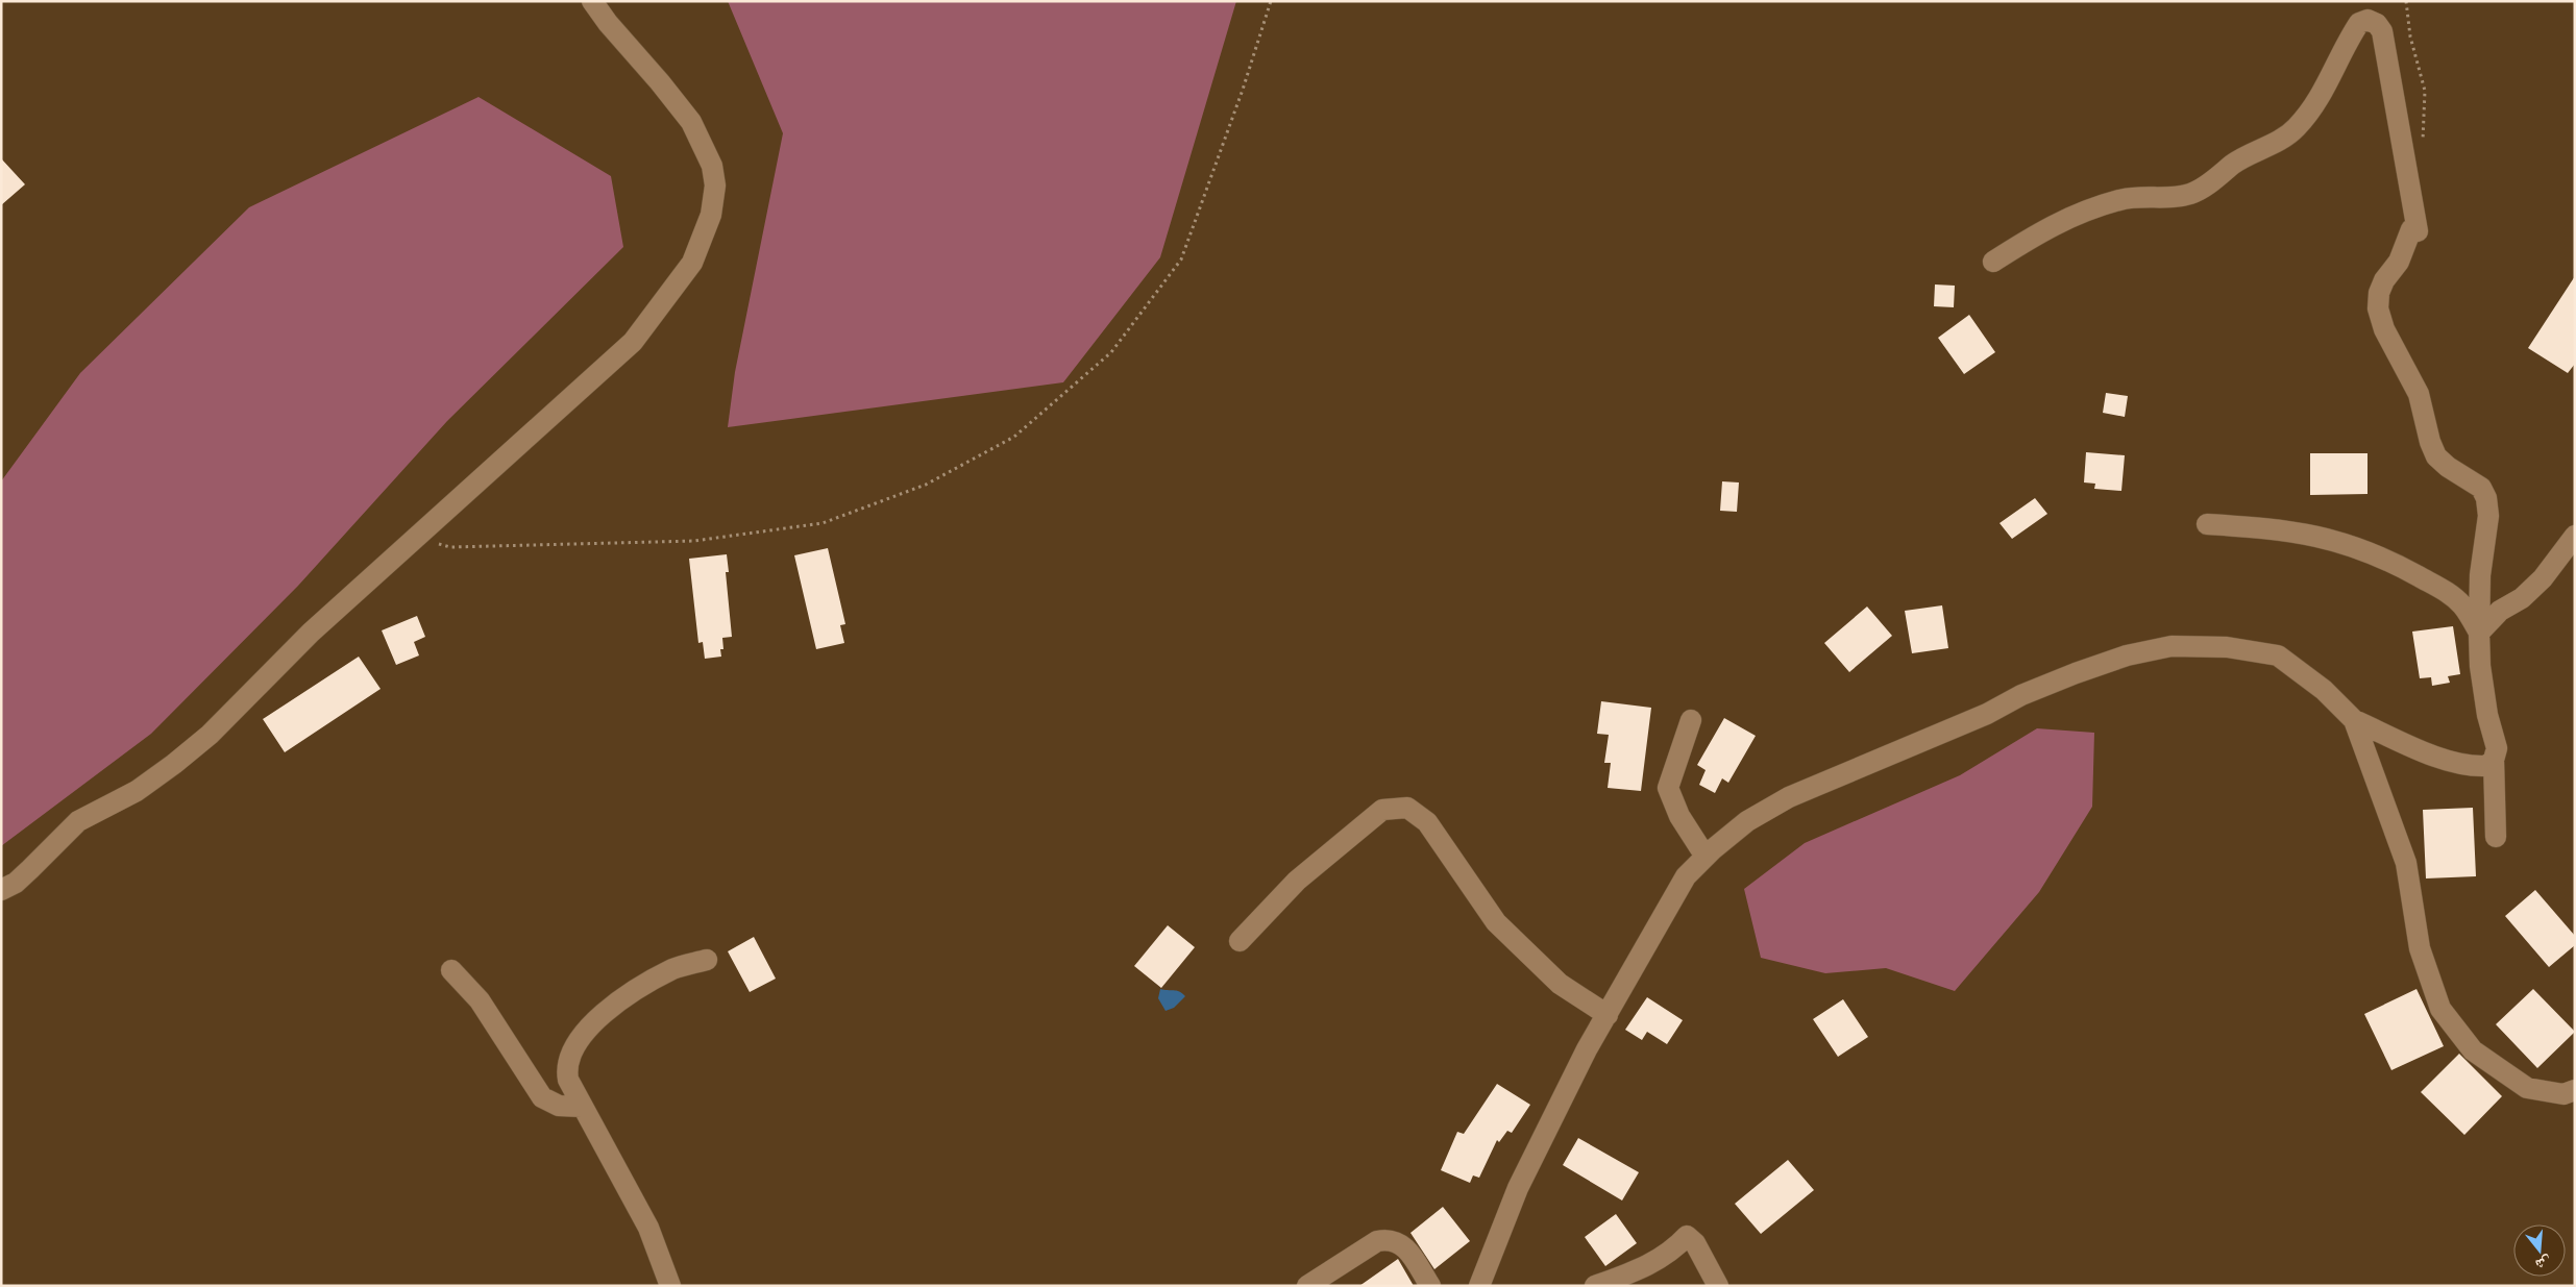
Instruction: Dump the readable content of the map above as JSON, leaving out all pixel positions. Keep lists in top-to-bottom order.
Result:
{
  "north": "bottom"
}
